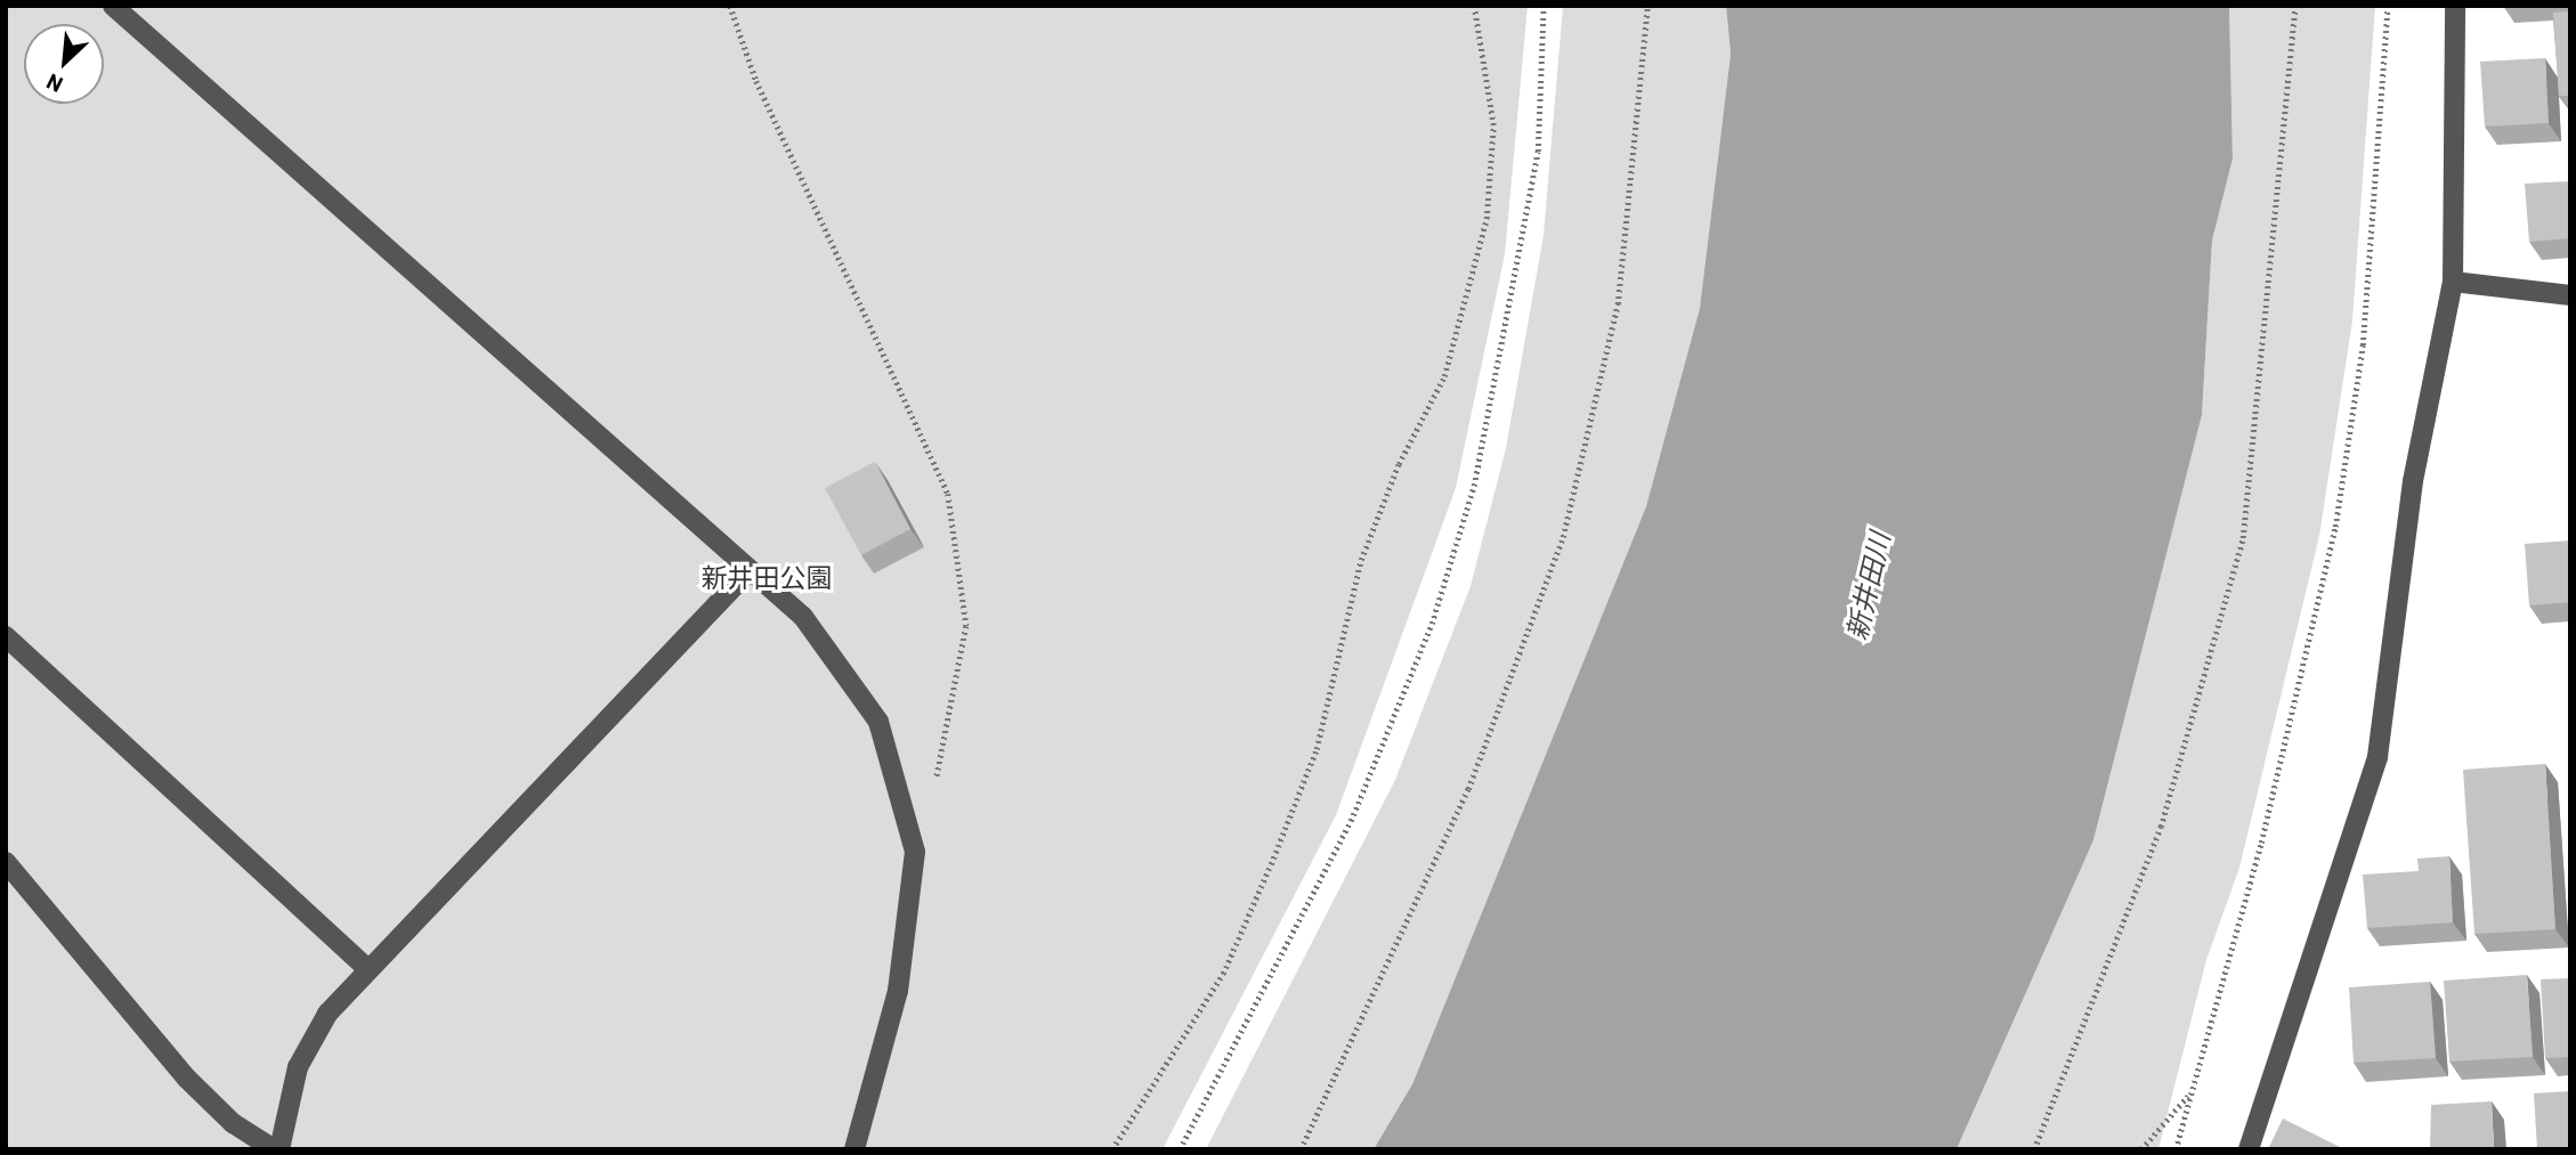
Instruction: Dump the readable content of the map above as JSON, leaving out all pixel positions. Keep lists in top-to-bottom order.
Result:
{
  "water": ["新井田川"],
  "parks": ["新井田公園"],
  "north": "bottom left"
}
